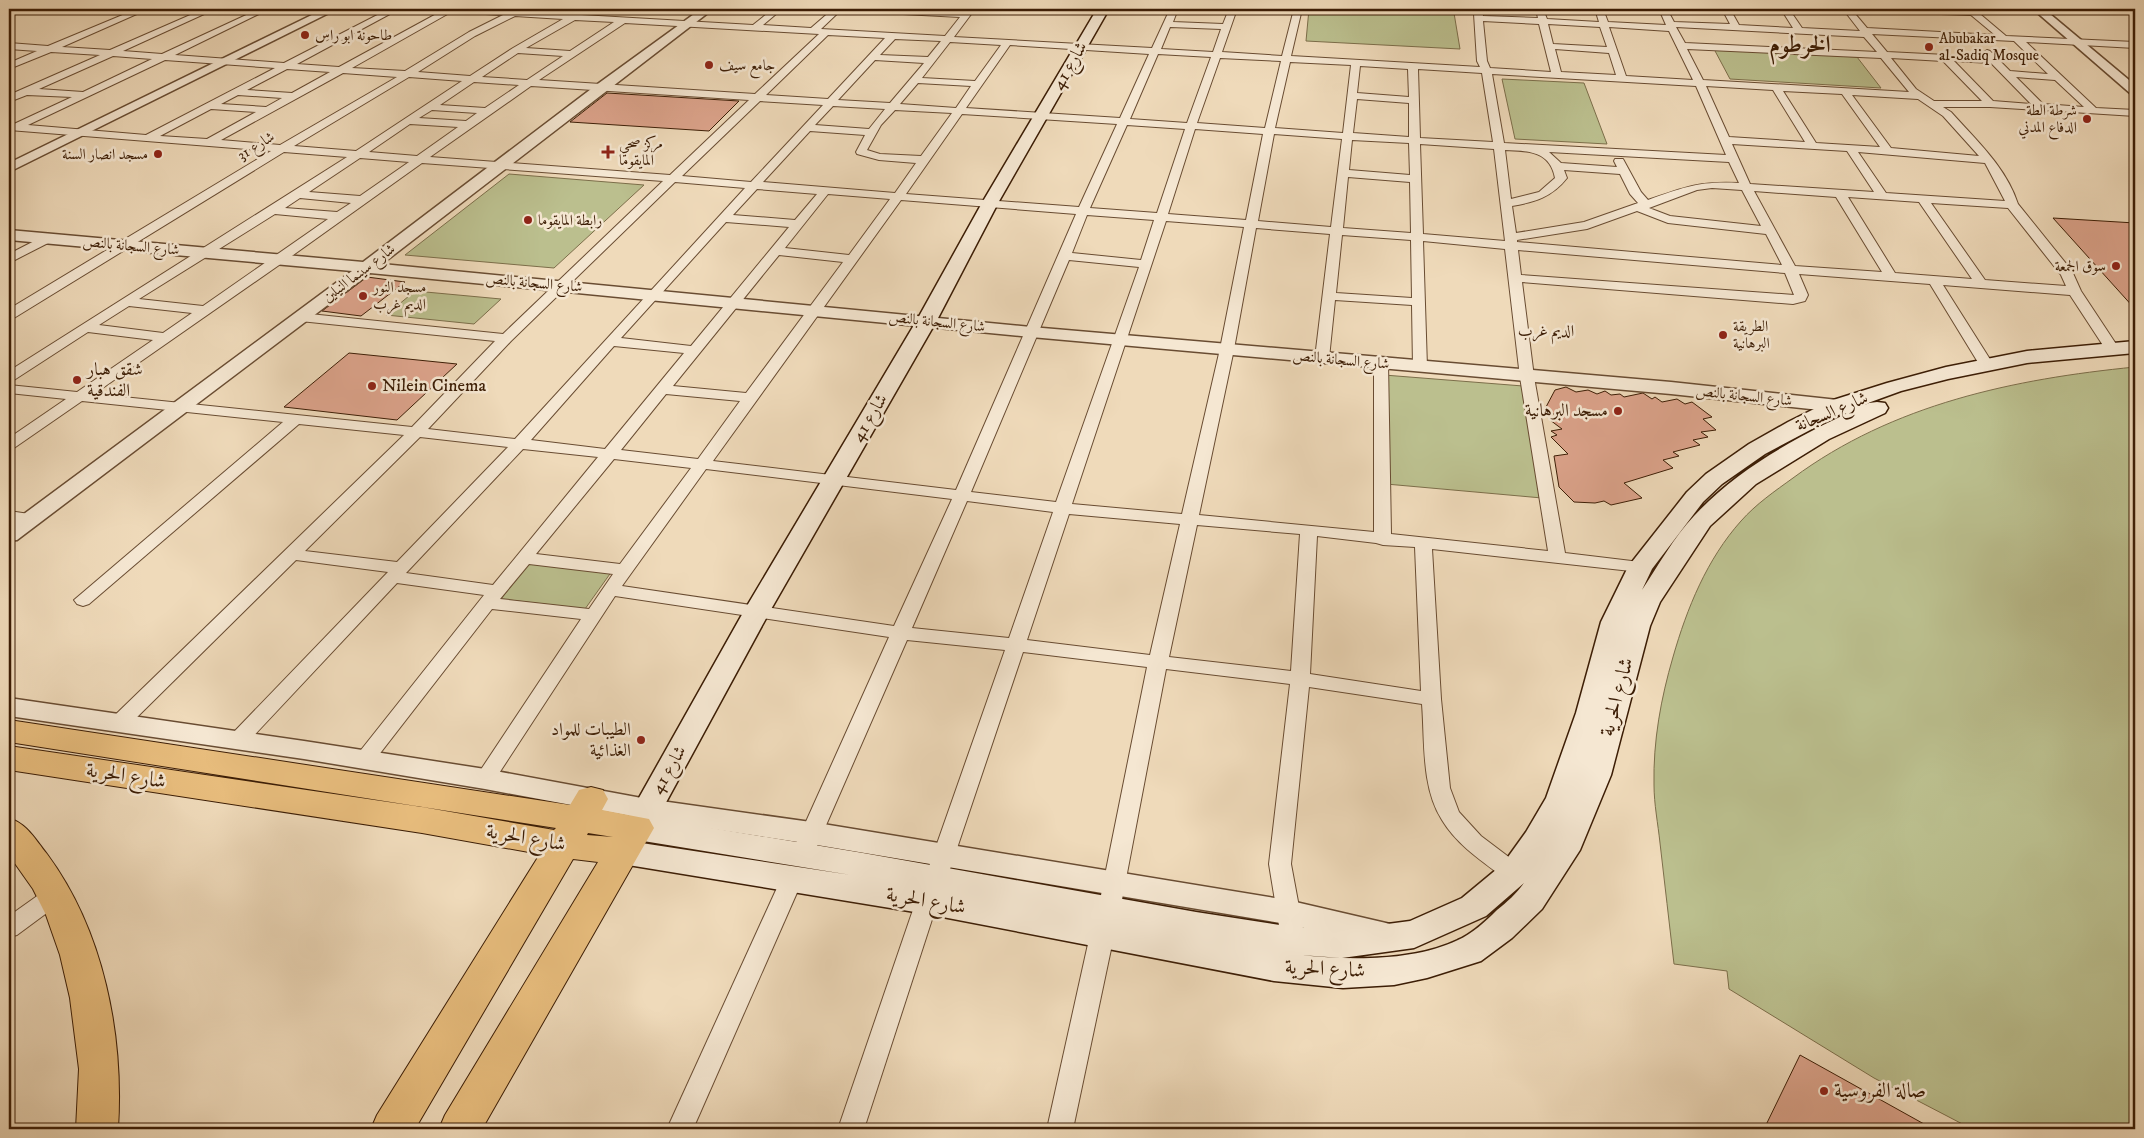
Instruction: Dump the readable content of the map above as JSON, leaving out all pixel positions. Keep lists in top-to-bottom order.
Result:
{
  "streets": {
    "main road": ["شارع 41", "شارع السجانة", "شارع الحرية"],
    "street": ["شارع 31", "شارع السجانة بالنص", "شارع سينما النيلين"]
  },
  "crossings": [
    ["شارع 41", "شارع السجانة بالنص"],
    ["شارع 41", "شارع الحرية"],
    ["شارع 31", "شارع السجانة بالنص"],
    ["شارع السجانة بالنص", "شارع سينما النيلين"],
    ["شارع السجانة بالنص", "شارع السجانة"],
    ["شارع السجانة", "شارع الحرية"]
  ],
  "districts": ["الخرطوم", "الديم غرب"],
  "places": {
    "other": [
      "طاحونة ابو راس",
      "Abubakar al-Sadiq Mosque",
      "جامع سيف",
      "شرطة الطة الدفاع المدني",
      "مسجد انصار السنة",
      "رابطة المايقوما",
      "سوق الجمعة",
      "مسجد النور الديم غرب",
      "الطريقة البرهانية",
      "شقق هبار الفندقية",
      "Nilein Cinema",
      "مسجد البرهانية",
      "الطيبات للمواد الغذائية",
      "صالة الفروسية"
    ],
    "health": ["مركز صحي المايقوما"]
  }
}
